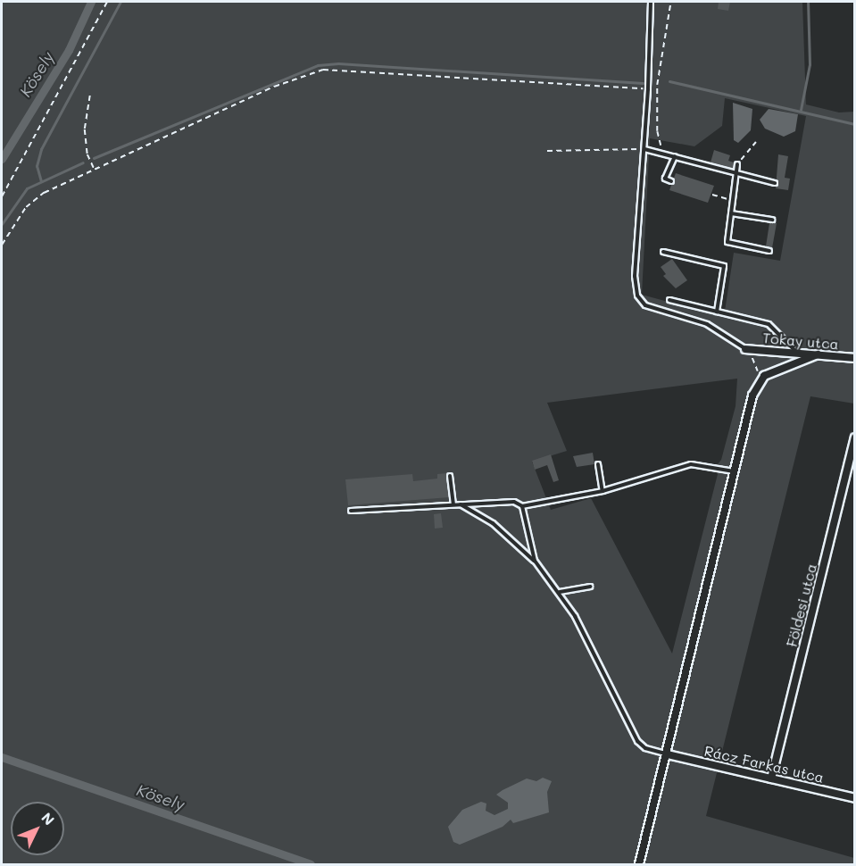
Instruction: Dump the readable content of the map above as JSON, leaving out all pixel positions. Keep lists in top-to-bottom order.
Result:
{
  "streets": {
    "street": ["Tokay utca", "Földesi utca", "Rácz Farkas utca"]
  },
  "crossings": [
    ["Földesi utca", "Rácz Farkas utca"]
  ],
  "water": ["Kösely"],
  "north": "top right"
}
